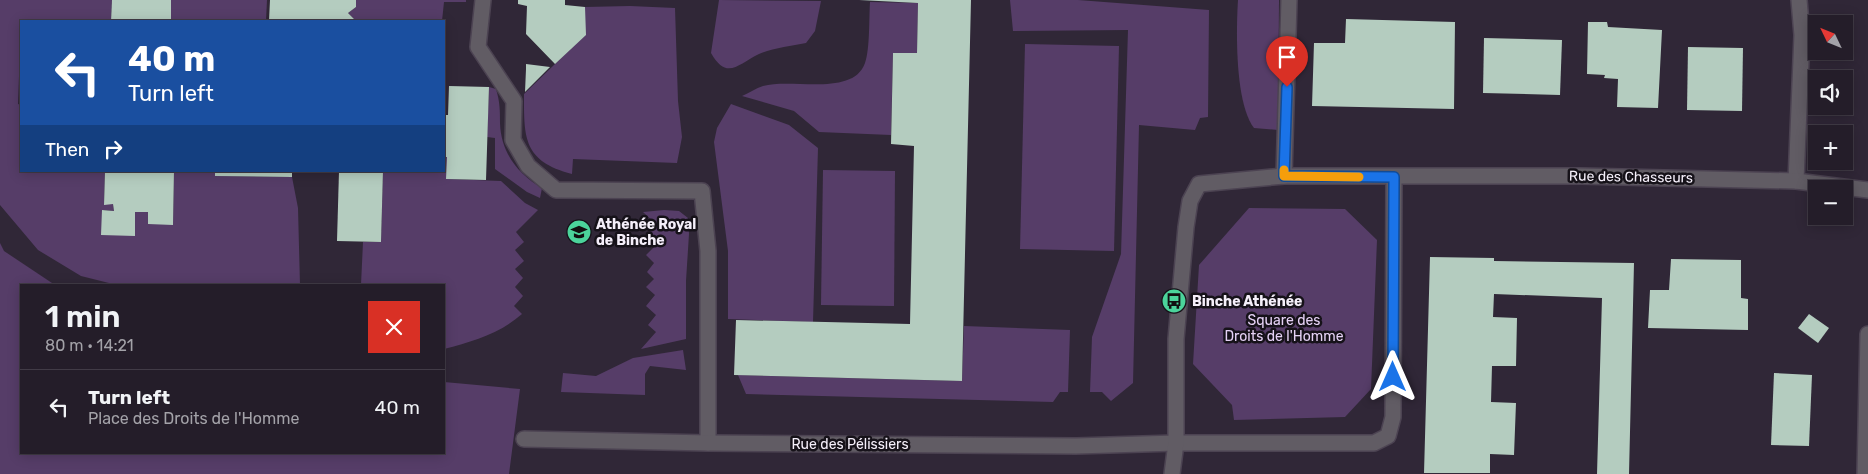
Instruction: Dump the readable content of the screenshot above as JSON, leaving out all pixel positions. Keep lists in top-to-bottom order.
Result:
{
  "streets": {
    "street": ["Rue des Chasseurs", "Rue des Pélissiers"]
  },
  "crossings": [
    ["Rue des Chasseurs", "Rue des Pélissiers"]
  ],
  "parks": ["Square des Droits de l'Homme"],
  "places": {
    "school or university": ["Athénée Royal de Binche"],
    "bus stop": ["Binche Athénée"]
  },
  "north": "top left",
  "page": {
    "map_buttons": ["+", "−"],
    "turn": ["40 m", "Turn left"],
    "then": "Then",
    "heading": ["1 min", "80 m · 14:21"],
    "list": [
      {
        "name": "Turn left",
        "note": "Place des Droits de l'Homme",
        "value": "40 m"
      }
    ]
  }
}
